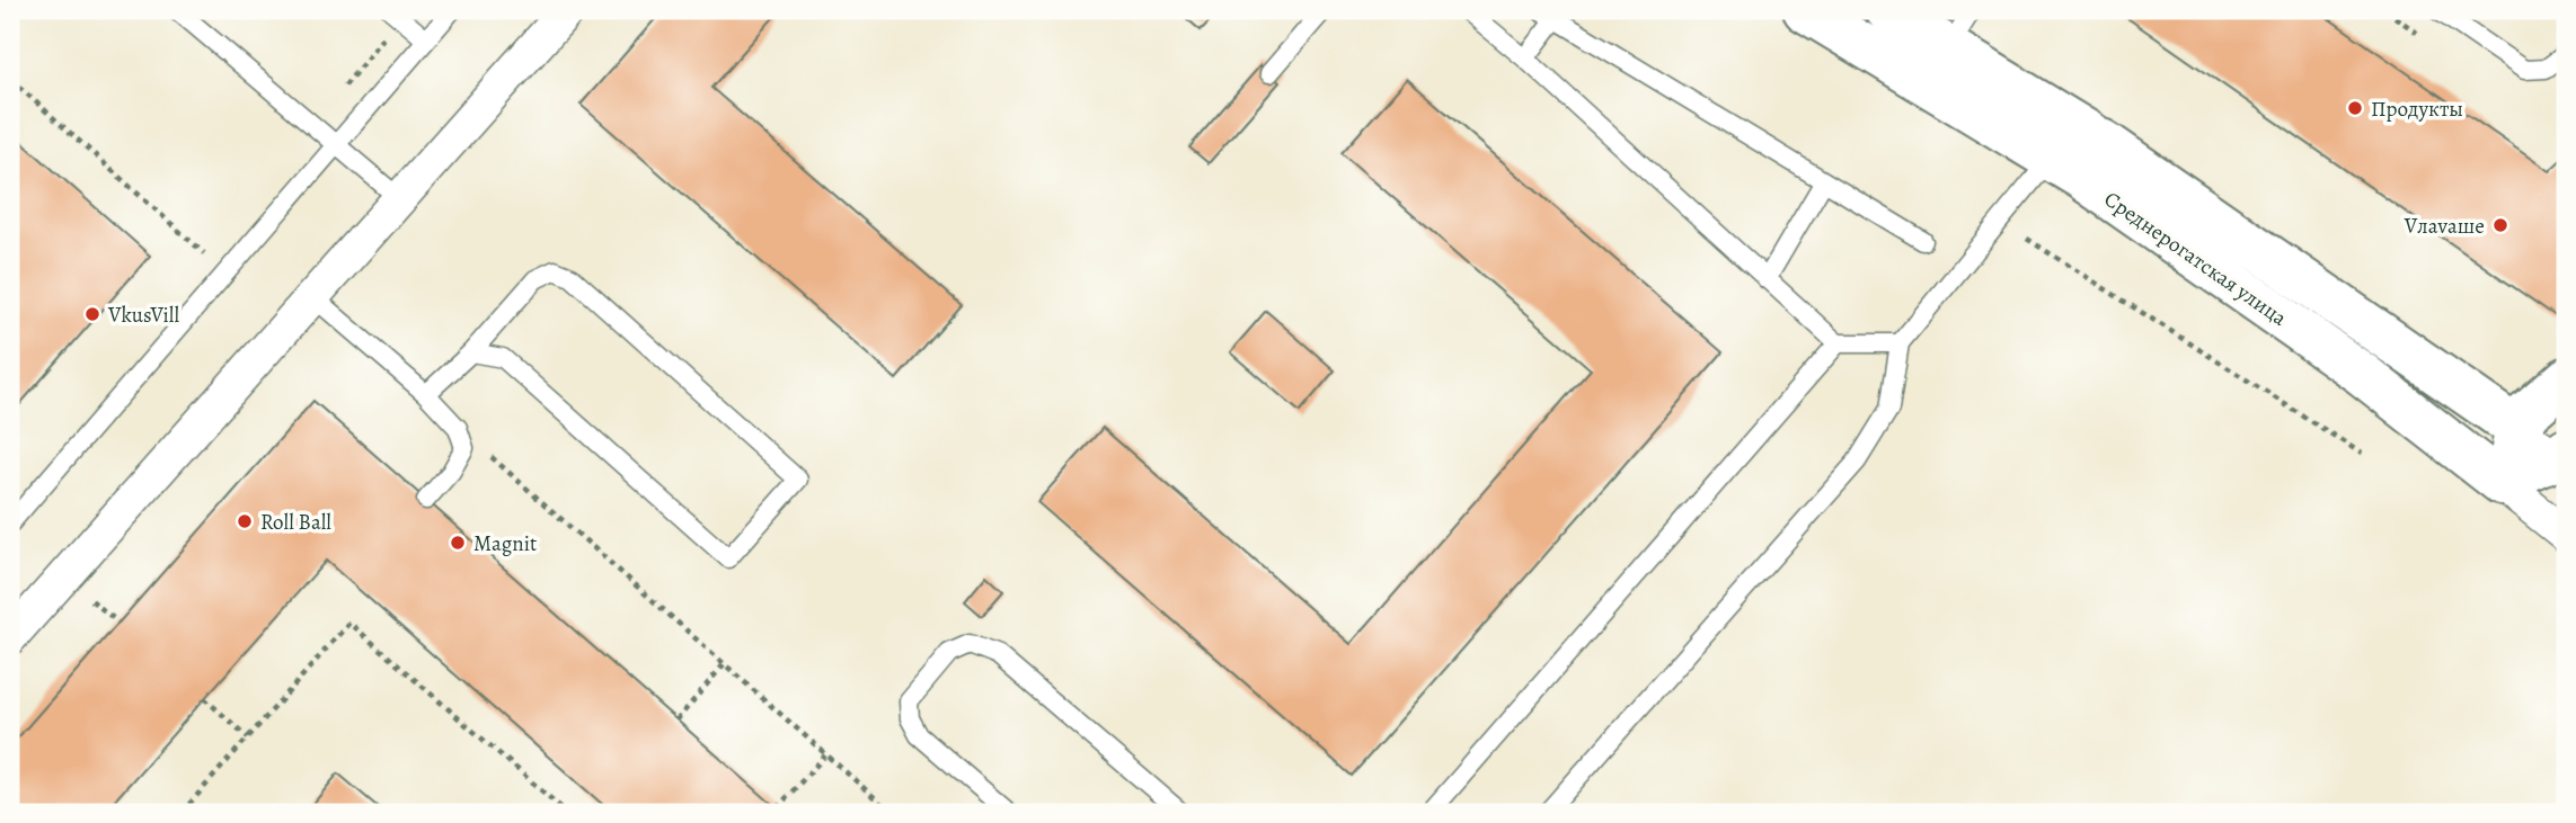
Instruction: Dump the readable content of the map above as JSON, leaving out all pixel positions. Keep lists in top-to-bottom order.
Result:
{
  "streets": {
    "street": ["Среднерогатская улица"]
  },
  "places": [
    "Продукты",
    "Vлаvаше",
    "VkusVill",
    "Roll Ball",
    "Magnit"
  ]
}
